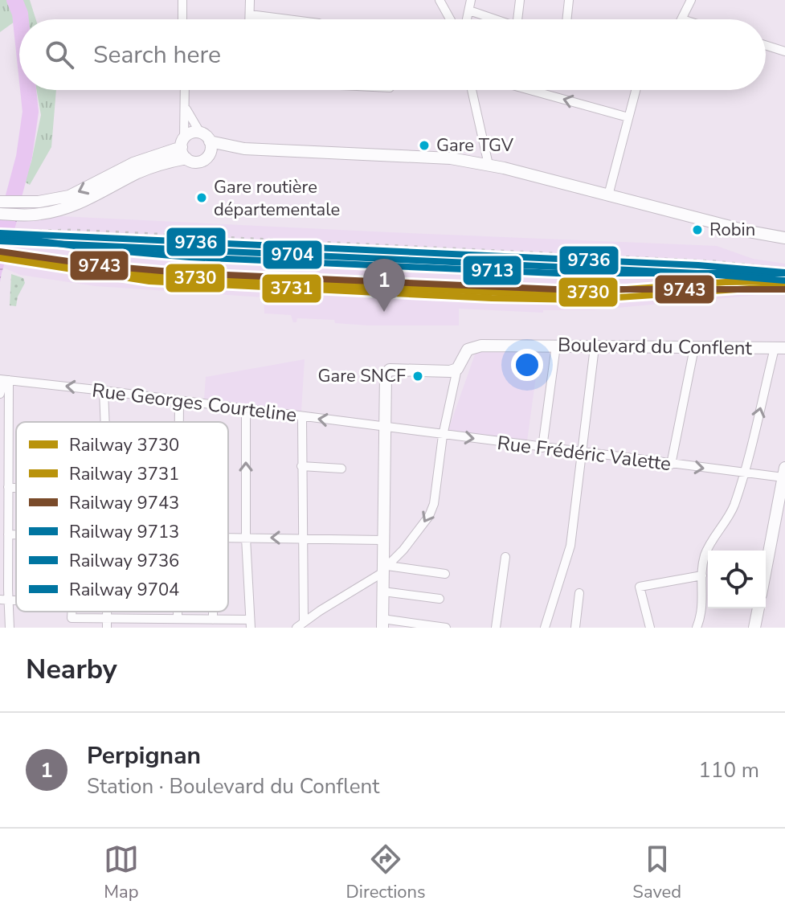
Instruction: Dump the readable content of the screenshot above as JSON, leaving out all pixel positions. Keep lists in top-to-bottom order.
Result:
{
  "streets": {
    "street": ["Boulevard du Conflent", "Rue Georges Courteline", "Rue Frédéric Valette"]
  },
  "crossings": [
    ["Rue Georges Courteline", "Rue Frédéric Valette"]
  ],
  "one_way": ["Rue Georges Courteline", "Rue Frédéric Valette"],
  "places": [
    "Gare TGV",
    "Gare routière départementale",
    "Robin",
    "Gare SNCF"
  ],
  "lines": [
    "rail line 9736",
    "rail line 9713",
    "rail line 9704",
    "rail line 9743",
    "rail line 3730",
    "rail line 3731"
  ],
  "legend": [
    "Railway 3730",
    "Railway 3731",
    "Railway 9743",
    "Railway 9713",
    "Railway 9736",
    "Railway 9704"
  ],
  "page": {
    "search": "Search here",
    "pins": "1",
    "heading": "Nearby",
    "list": [
      {
        "mark": "1",
        "name": "Perpignan",
        "note": "Station · Boulevard du Conflent",
        "value": "110 m"
      }
    ],
    "nav": ["Map", "Directions", "Saved"]
  }
}
